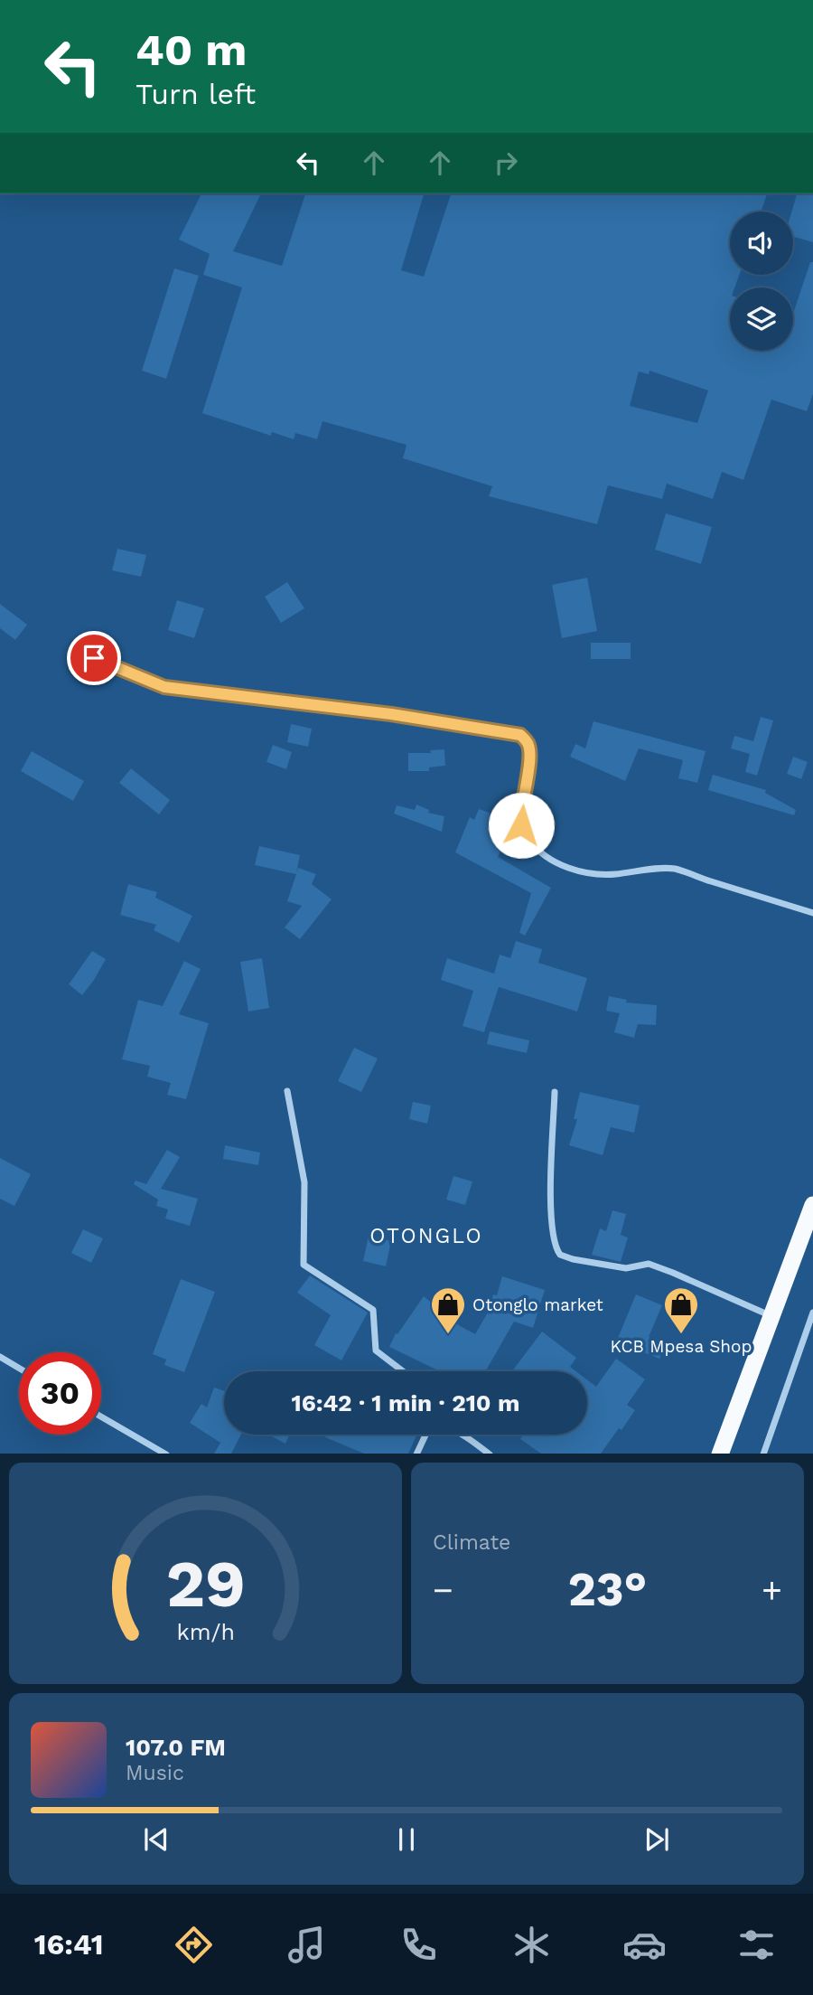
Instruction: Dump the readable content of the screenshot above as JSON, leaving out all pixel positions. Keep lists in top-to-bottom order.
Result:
{
  "districts": ["OTONGLO"],
  "places": {
    "shop": ["Otonglo market", "KCB Mpesa Shop"]
  },
  "page": {
    "turn": ["40 m", "Turn left"],
    "limit": "30",
    "trip": "16:42 · 1 min · 210 m",
    "tile": "Climate",
    "heat": ["−", "23°", "+"],
    "song": ["107.0 FM", "Music"],
    "tabs": "16:41",
    "gauge": ["29", "km/h"]
  }
}
